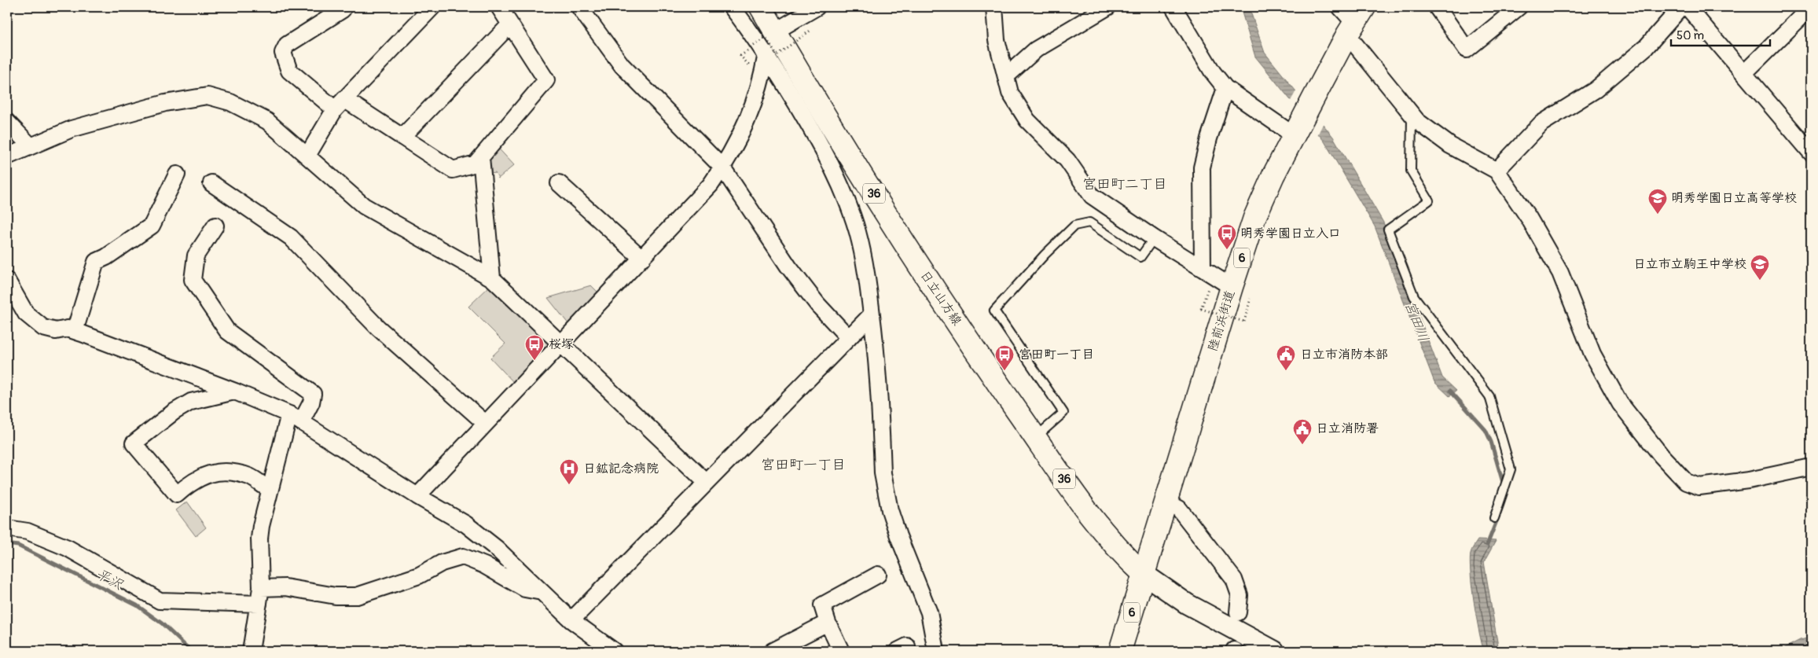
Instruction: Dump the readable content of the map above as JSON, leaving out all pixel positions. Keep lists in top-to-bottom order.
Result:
{
  "streets": {
    "main road": [
      "36",
      "6",
      "日立山方線",
      "陸前浜街道"
    ]
  },
  "crossings": [
    ["日立山方線", "陸前浜街道"]
  ],
  "districts": ["宮田町二丁目", "宮田町一丁目"],
  "water": ["宮田川", "平沢"],
  "places": {
    "school or university": ["明秀学園日立高等学校", "日立市立駒王中学校"],
    "bus stop": ["明秀学園日立入口", "桜塚", "宮田町一丁目"],
    "public building": ["日立市消防本部", "日立消防署"],
    "hospital": ["日鉱記念病院"]
  },
  "scale_bar": "50 m"
}
